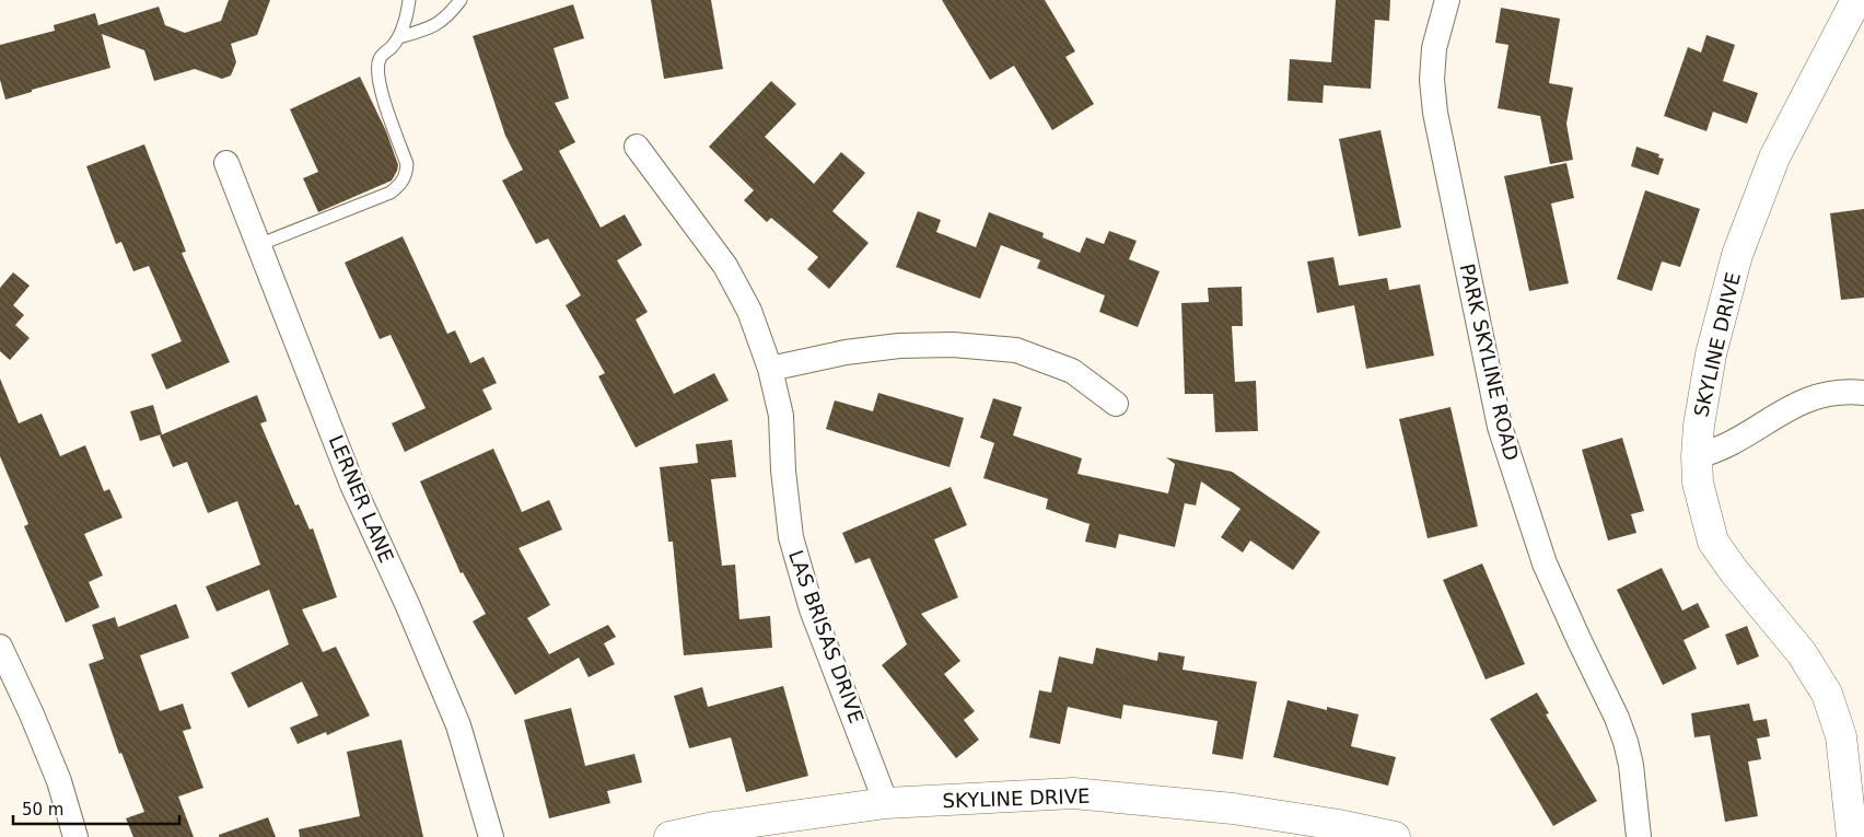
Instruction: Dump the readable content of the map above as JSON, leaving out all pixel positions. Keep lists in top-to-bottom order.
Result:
{
  "streets": {
    "street": [
      "SKYLINE DRIVE",
      "PARK SKYLINE ROAD",
      "LERNER LANE",
      "LAS BRISAS DRIVE"
    ]
  },
  "crossings": [
    ["SKYLINE DRIVE", "LAS BRISAS DRIVE"]
  ],
  "scale_bar": "50 m"
}
